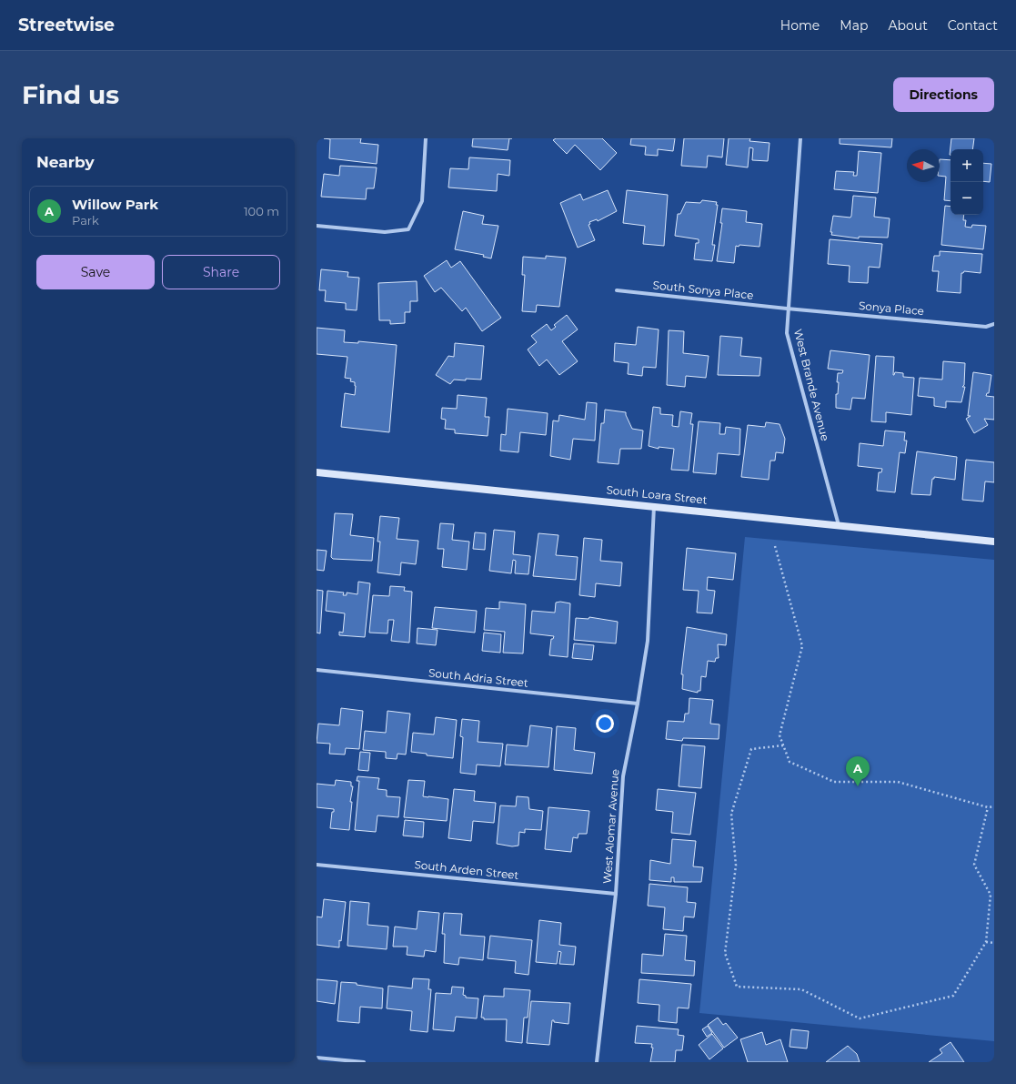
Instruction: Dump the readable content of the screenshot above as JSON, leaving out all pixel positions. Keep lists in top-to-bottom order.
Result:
{
  "streets": {
    "street": [
      "South Sonya Place",
      "Sonya Place",
      "West Brande Avenue",
      "South Loara Street",
      "South Adria Street",
      "West Alomar Avenue",
      "South Arden Street"
    ]
  },
  "crossings": [
    ["South Sonya Place", "Sonya Place"],
    ["South Sonya Place", "West Brande Avenue"],
    ["Sonya Place", "West Brande Avenue"],
    ["West Brande Avenue", "South Loara Street"],
    ["South Loara Street", "West Alomar Avenue"],
    ["South Adria Street", "West Alomar Avenue"],
    ["West Alomar Avenue", "South Arden Street"]
  ],
  "north": "left",
  "page": {
    "header": "Streetwise",
    "nav": [
      "Home",
      "Map",
      "About",
      "Contact"
    ],
    "buttons": [
      "Directions",
      ["Save", "Share"]
    ],
    "title": "Find us",
    "heading": "Nearby",
    "map_buttons": ["+", "−"],
    "list": [
      {
        "mark": "A",
        "name": "Willow Park",
        "note": "Park",
        "value": "100 m"
      }
    ],
    "pins": "A"
  }
}
